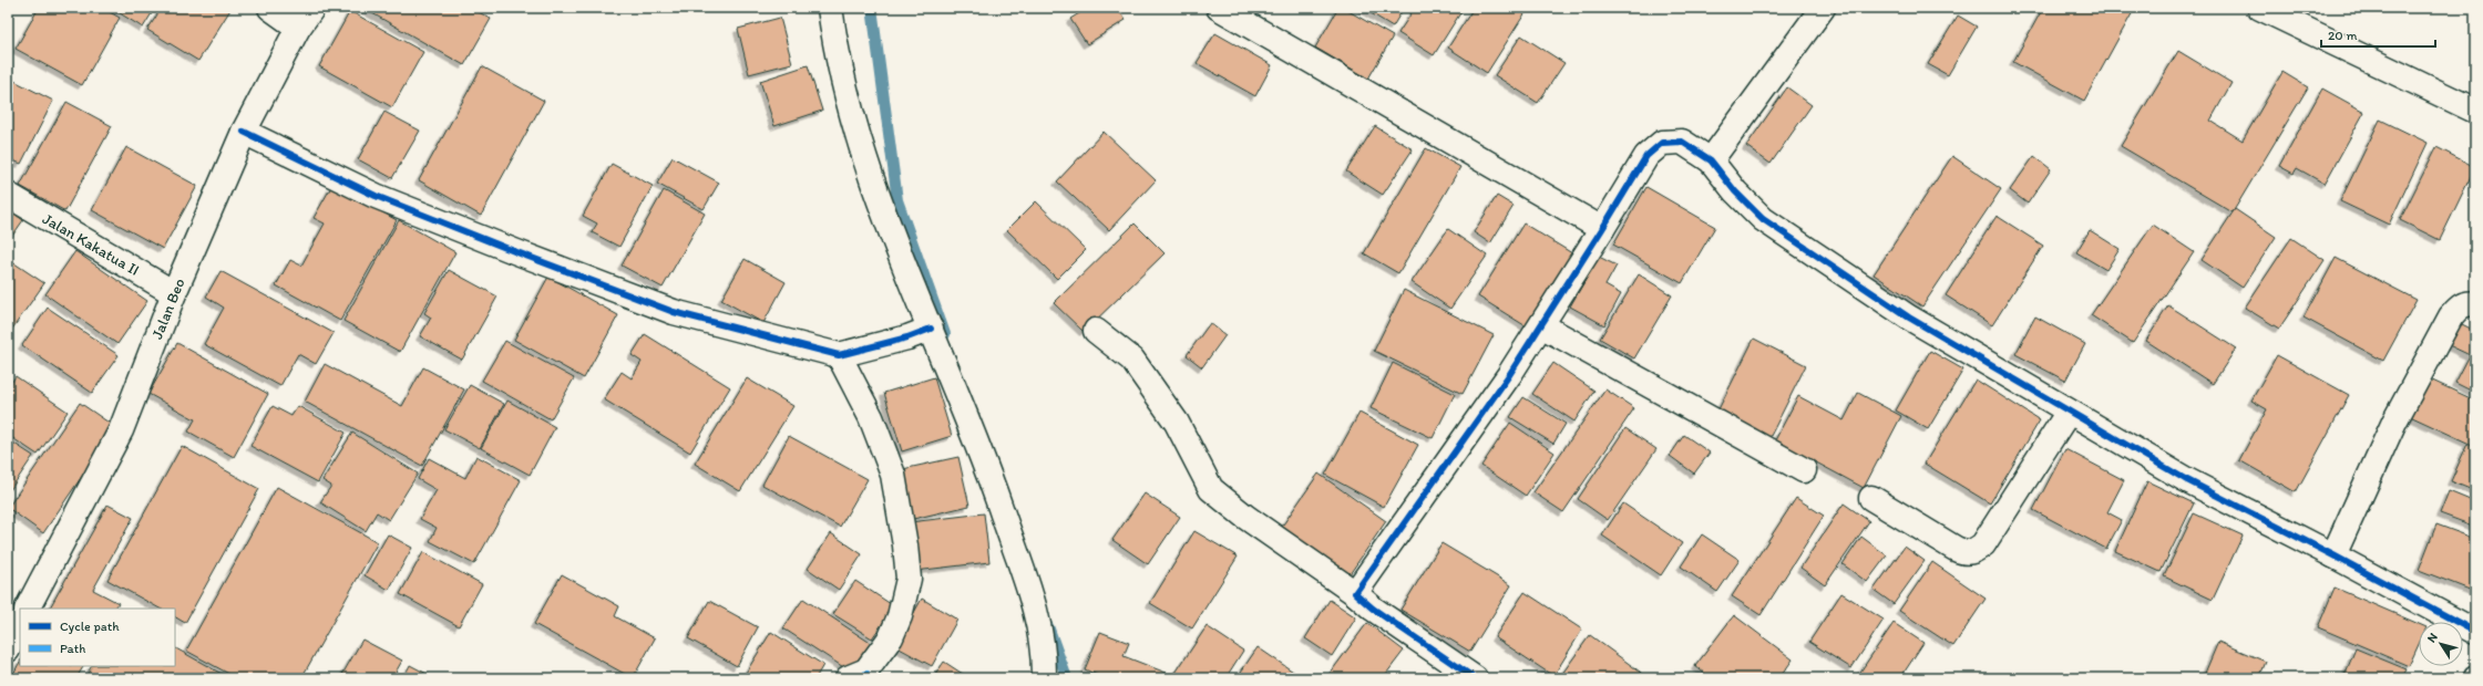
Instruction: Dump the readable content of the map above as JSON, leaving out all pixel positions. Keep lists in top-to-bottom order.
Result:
{
  "streets": {
    "street": ["Jalan Kakatua II", "Jalan Beo"]
  },
  "crossings": [
    ["Jalan Kakatua II", "Jalan Beo"]
  ],
  "legend": ["Cycle path", "Path"],
  "scale_bar": "20 m",
  "north": "top left"
}
